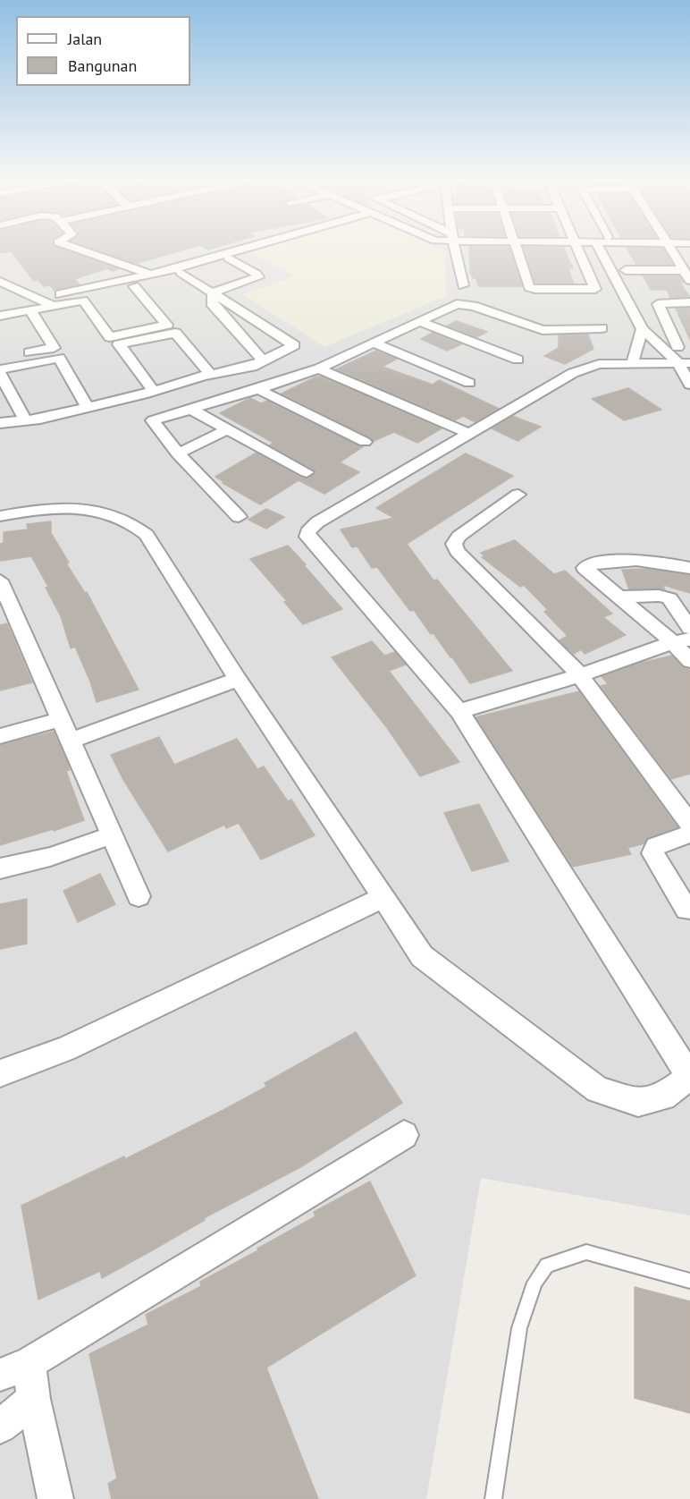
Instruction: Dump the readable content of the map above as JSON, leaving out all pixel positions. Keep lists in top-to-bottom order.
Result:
{
  "legend": ["Jalan", "Bangunan"]
}
